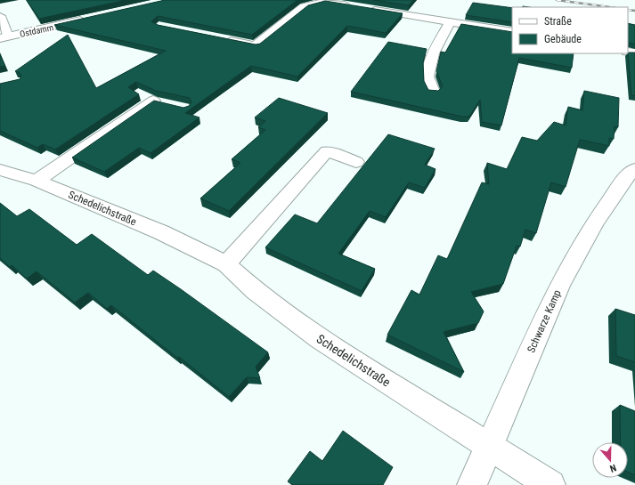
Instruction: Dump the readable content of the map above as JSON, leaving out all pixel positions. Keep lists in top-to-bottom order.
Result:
{
  "streets": {
    "street": ["Ostdamm", "Schedelichstraße", "Schwarze Kamp"]
  },
  "crossings": [
    ["Schedelichstraße", "Schwarze Kamp"]
  ],
  "legend": ["Straße", "Gebäude"],
  "north": "bottom"
}
